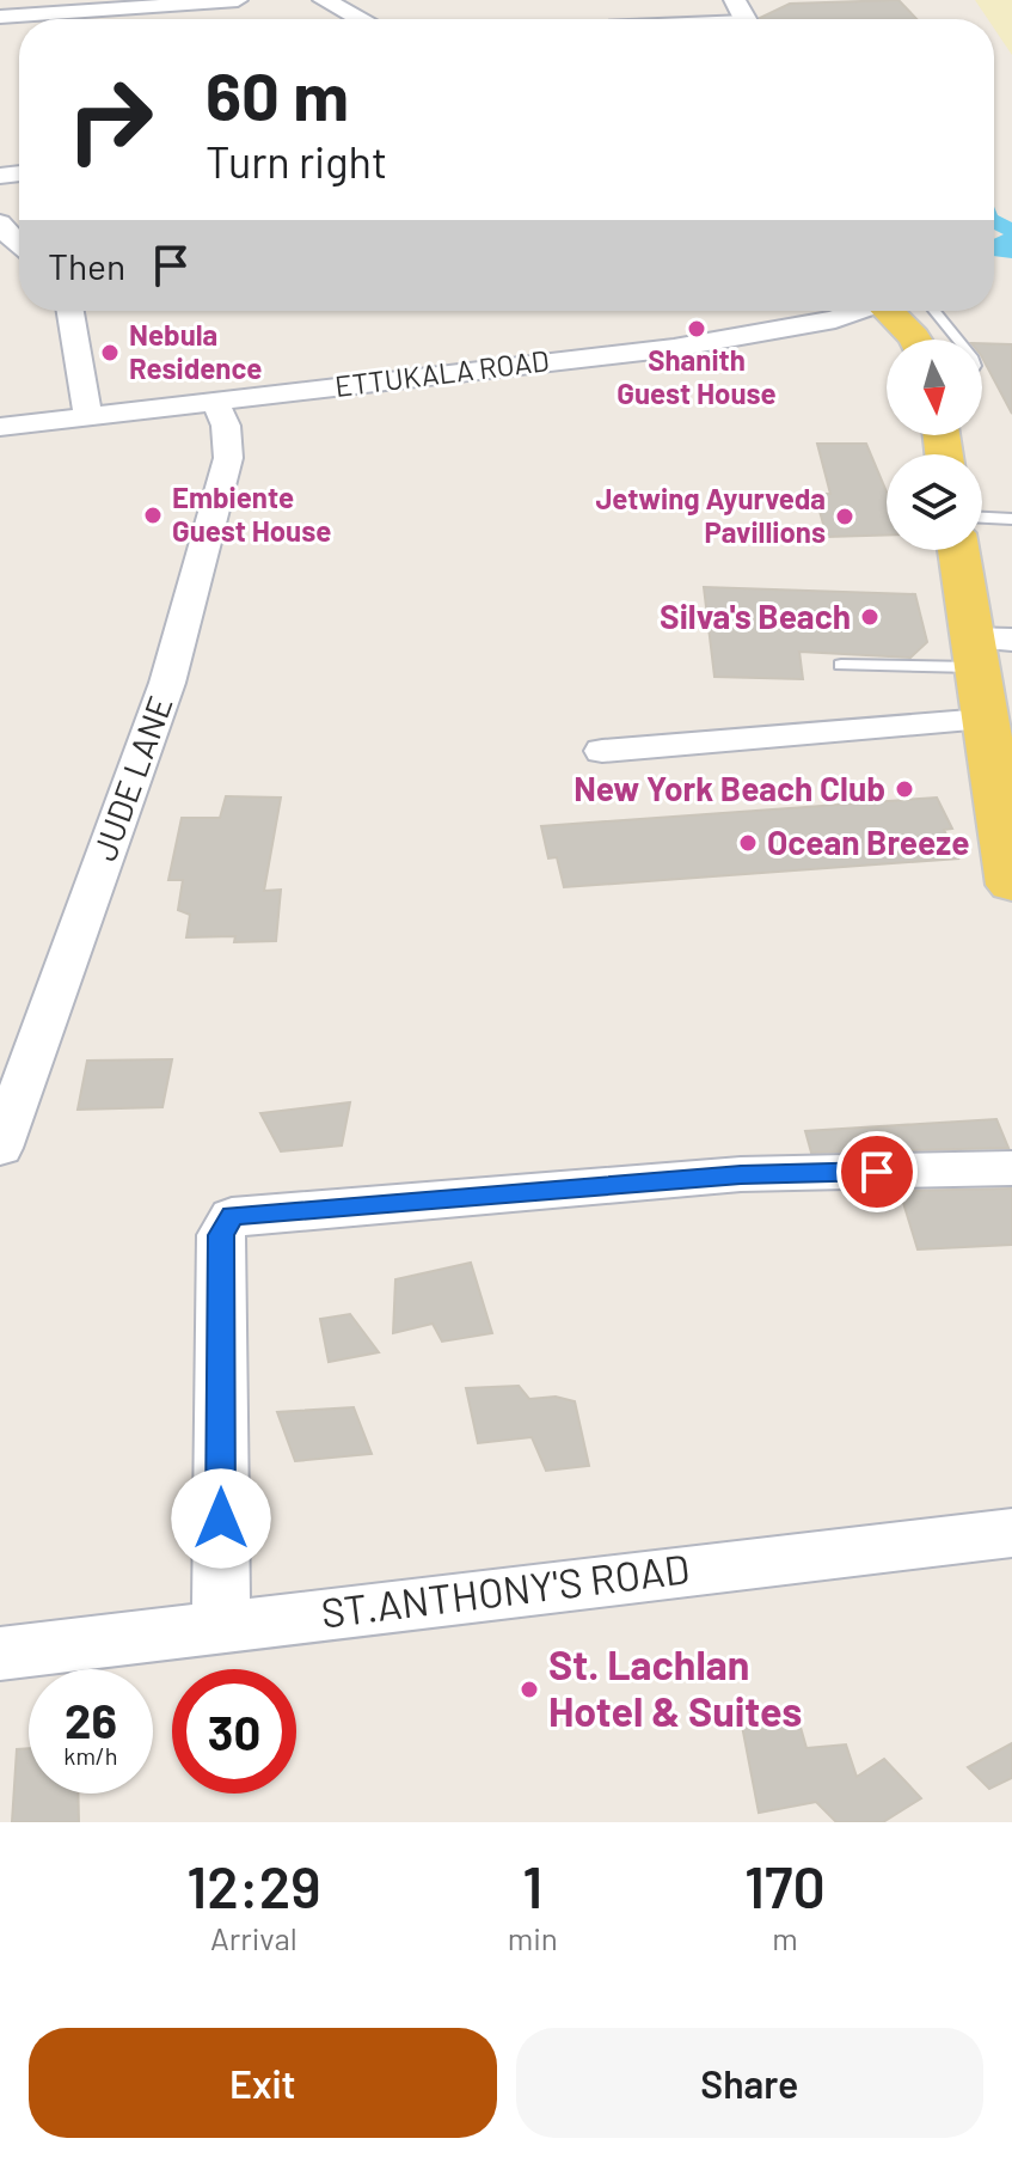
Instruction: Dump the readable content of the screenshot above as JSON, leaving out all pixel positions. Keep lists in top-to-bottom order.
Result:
{
  "streets": {
    "street": ["ETTUKALA ROAD", "JUDE LANE", "ST.ANTHONY'S ROAD"]
  },
  "crossings": [
    ["ETTUKALA ROAD", "JUDE LANE"]
  ],
  "places": [
    "Shanith Guest House",
    "Nebula Residence",
    "Embiente Guest House",
    "Jetwing Ayurveda Pavillions",
    "Silva's Beach",
    "New York Beach Club",
    "Ocean Breeze",
    "St. Lachlan Hotel & Suites"
  ],
  "north": "bottom",
  "page": {
    "turn": ["60 m", "Turn right"],
    "then": "Then",
    "speed": "26 km/h",
    "limit": "30",
    "eta": [
      "12:29",
      "Arrival",
      "1",
      "min",
      "170",
      "m"
    ],
    "buttons": ["Exit", "Share"]
  }
}
